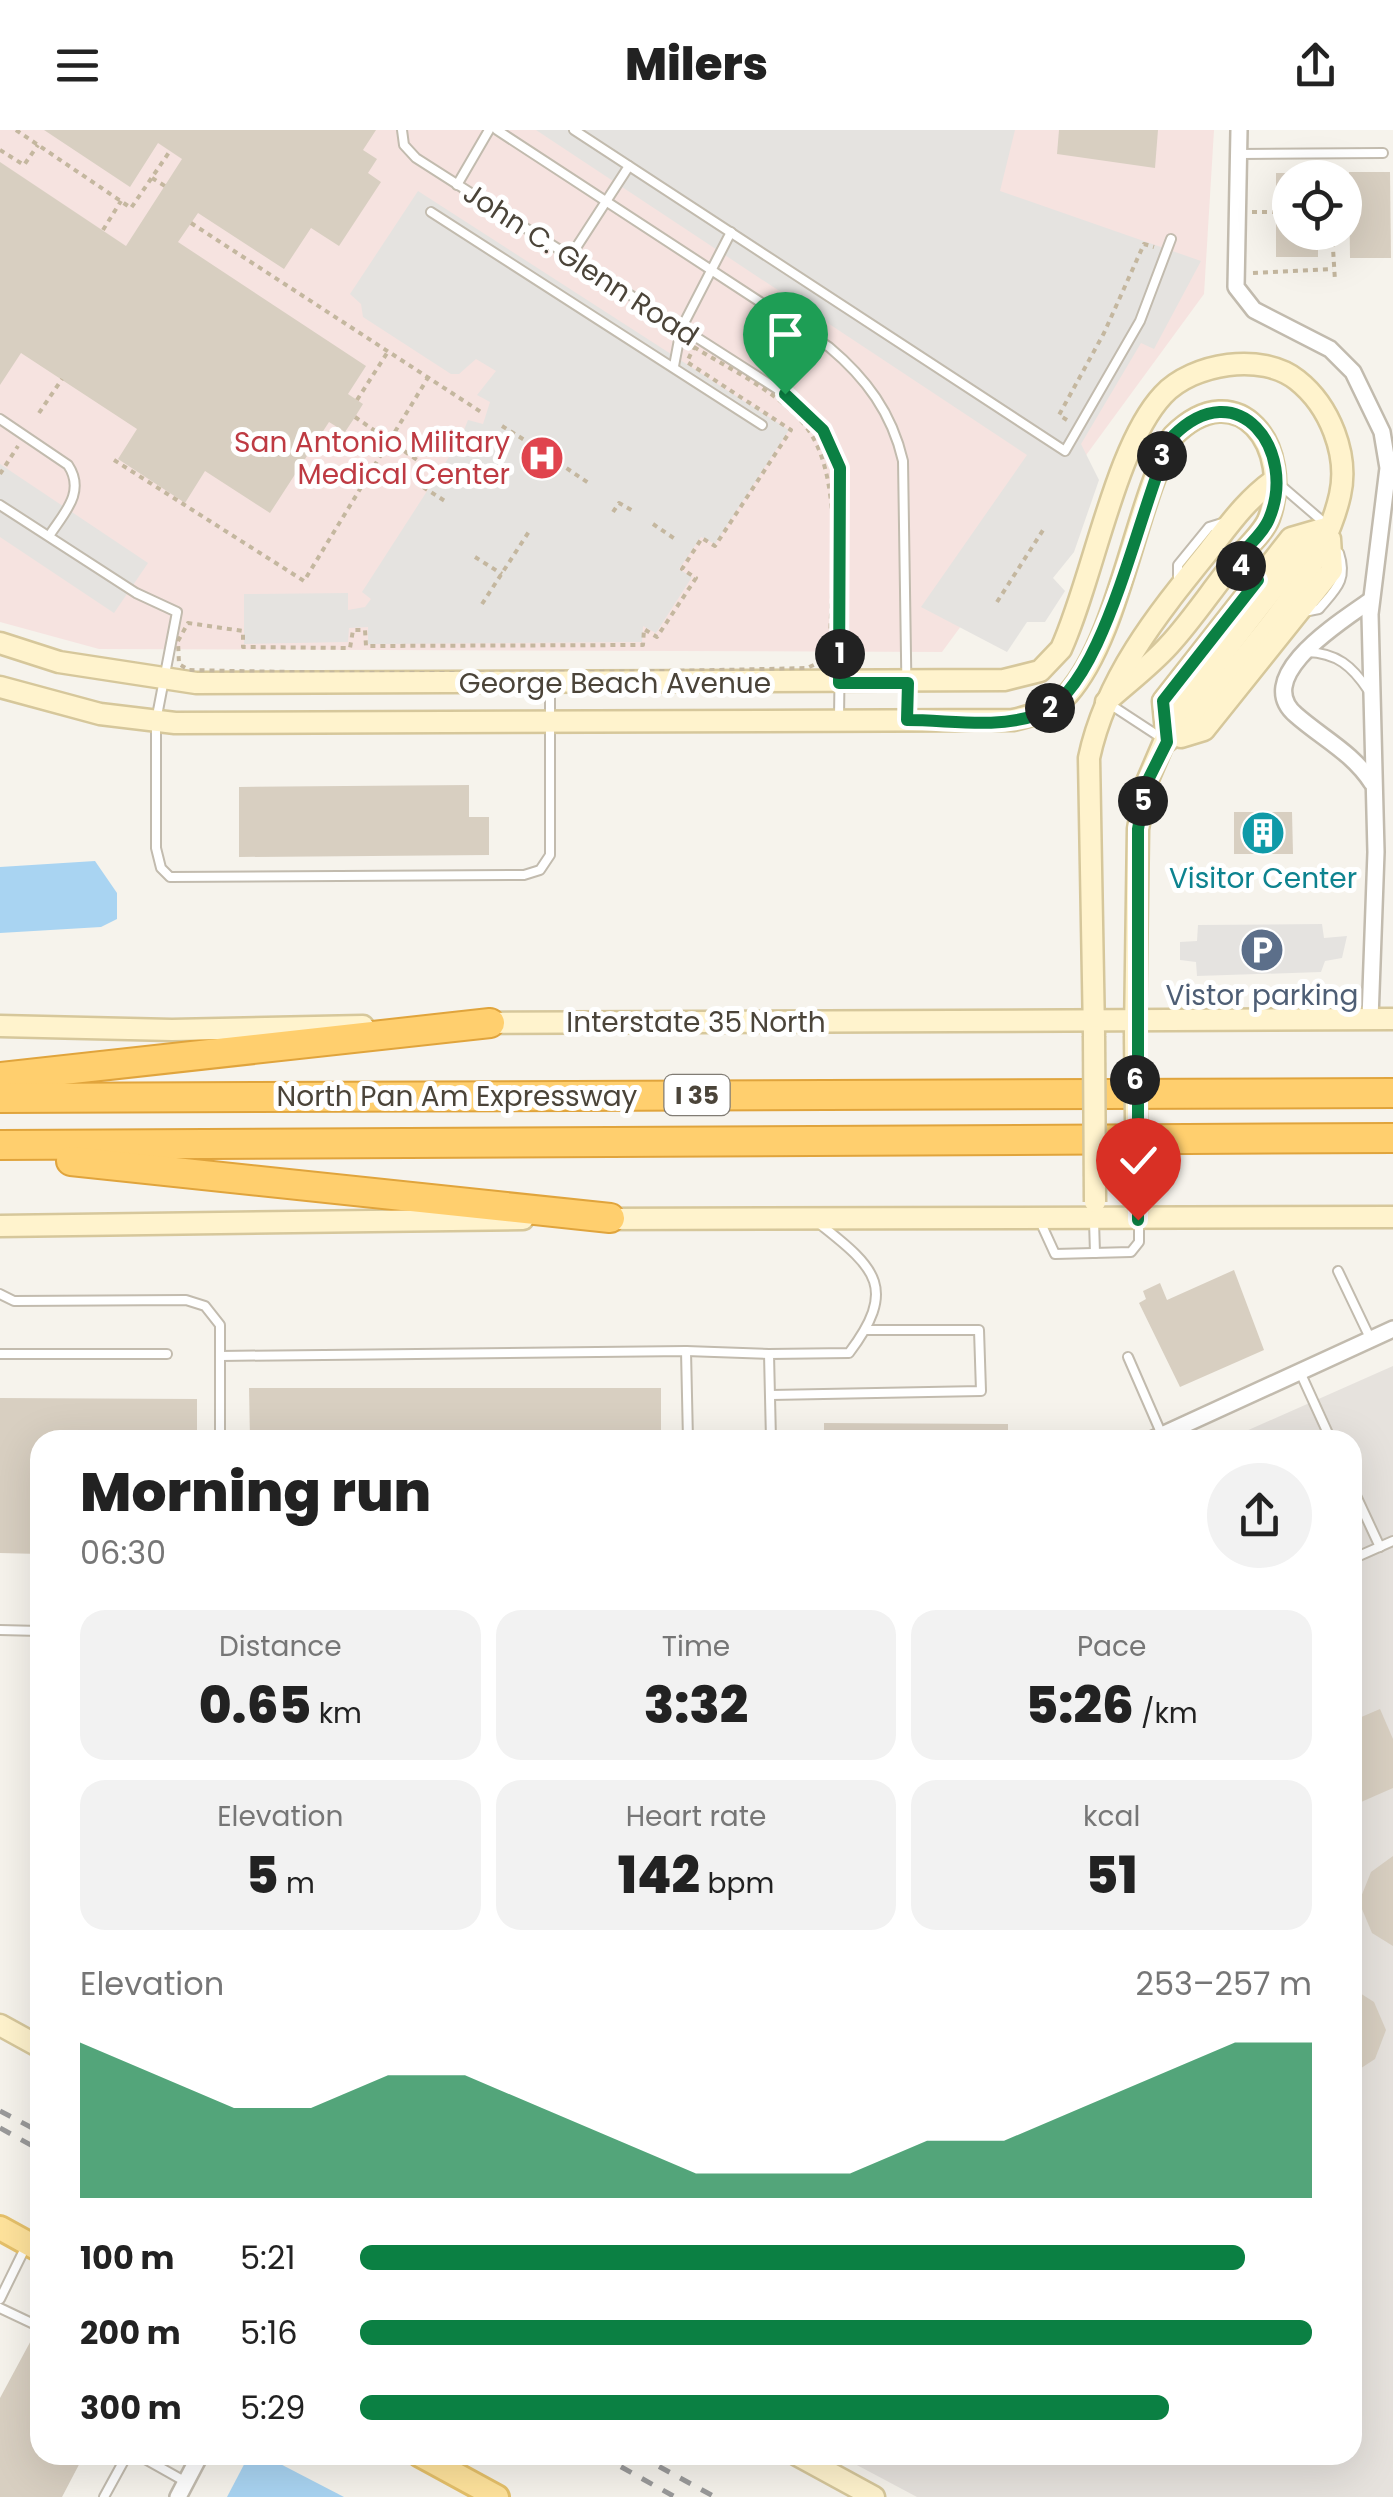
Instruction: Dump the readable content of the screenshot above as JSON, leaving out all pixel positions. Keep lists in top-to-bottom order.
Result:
{
  "streets": {
    "highway": ["I 35", "North Pan Am Expressway"],
    "street": ["George Beach Avenue", "Interstate 35 North"],
    "lane": ["John C. Glenn Road"]
  },
  "crossings": [
    ["John C. Glenn Road", "George Beach Avenue"]
  ],
  "places": {
    "hospital": ["San Antonio Military Medical Center"],
    "building": ["Visitor Center"],
    "parking": ["Vistor parking"]
  },
  "page": {
    "header": "Milers",
    "pins": [
      "3",
      "4",
      "1",
      "2",
      "5",
      "6"
    ],
    "heading": ["Morning run", "06:30"],
    "stats": [
      ["Distance", "0.65 km"],
      ["Time", "3:32"],
      ["Pace", "5:26 /km"],
      ["Elevation", "5 m"],
      ["Heart rate", "142 bpm"],
      ["kcal", "51"]
    ],
    "chart": ["Elevation", "253–257 m"],
    "list": [
      {
        "name": "100 m",
        "note": "5:21"
      },
      {
        "name": "200 m",
        "note": "5:16"
      },
      {
        "name": "300 m",
        "note": "5:29"
      }
    ]
  }
}
